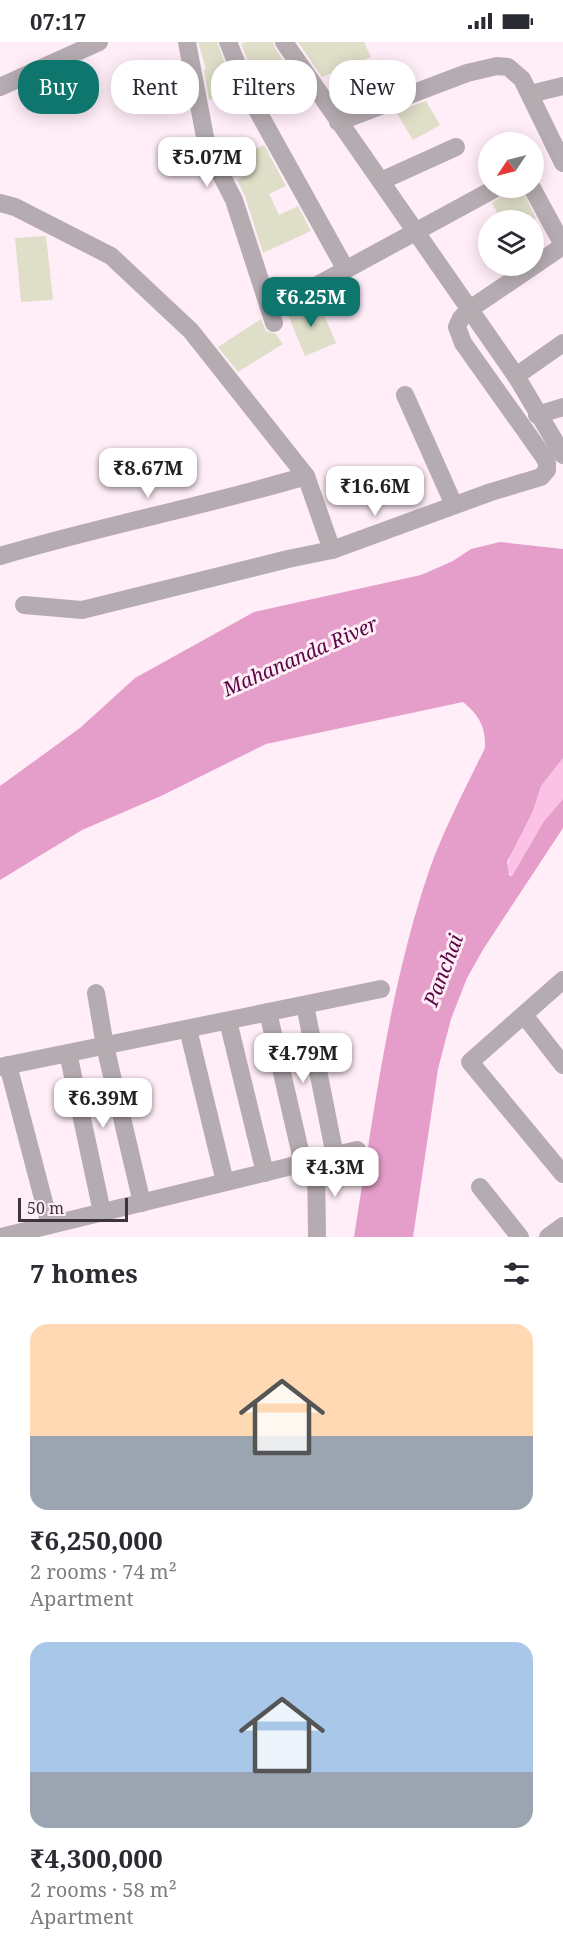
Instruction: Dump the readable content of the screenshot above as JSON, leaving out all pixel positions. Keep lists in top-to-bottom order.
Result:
{
  "water": ["Mahananda River", "Panchai"],
  "scale_bar": "50 m",
  "north": "bottom left",
  "page": {
    "status": "07:17",
    "chip": [
      "Buy",
      "Rent",
      "Filters",
      "New"
    ],
    "price": [
      "₹5.07M",
      "₹6.25M",
      "₹8.67M",
      "₹16.6M",
      "₹4.79M",
      "₹6.39M",
      "₹4.3M"
    ],
    "scale": "50 m",
    "heading": "7 homes",
    "list": [
      {
        "name": "₹6,250,000",
        "note": "2 rooms · 74 m² · Apartment"
      },
      {
        "name": "₹4,300,000",
        "note": "2 rooms · 58 m² · Apartment"
      }
    ]
  }
}
